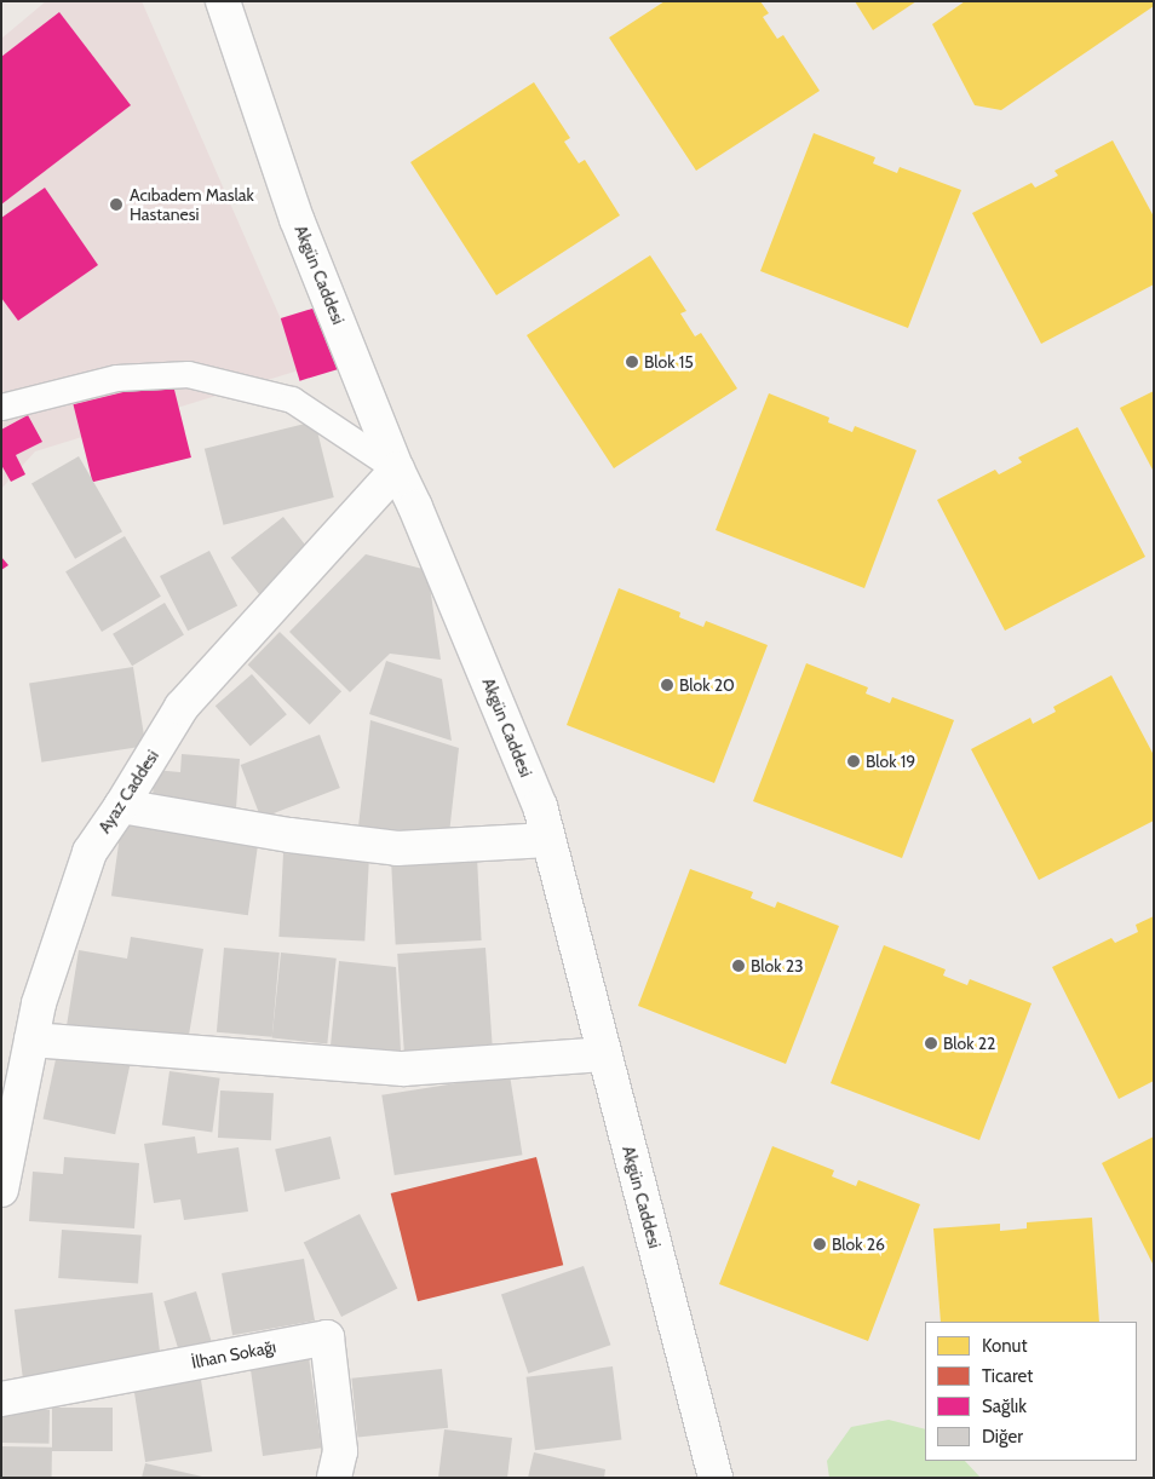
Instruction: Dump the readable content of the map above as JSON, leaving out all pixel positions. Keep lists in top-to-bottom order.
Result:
{
  "streets": {
    "street": ["Akgün Caddesi", "Ayaz Caddesi", "İlhan Sokağı"]
  },
  "crossings": [
    ["Akgün Caddesi", "Ayaz Caddesi"]
  ],
  "places": [
    "Acıbadem Maslak Hastanesi",
    "Blok 15",
    "Blok 20",
    "Blok 19",
    "Blok 23",
    "Blok 22",
    "Blok 26"
  ],
  "legend": [
    "Konut",
    "Ticaret",
    "Sağlık",
    "Diğer"
  ]
}
